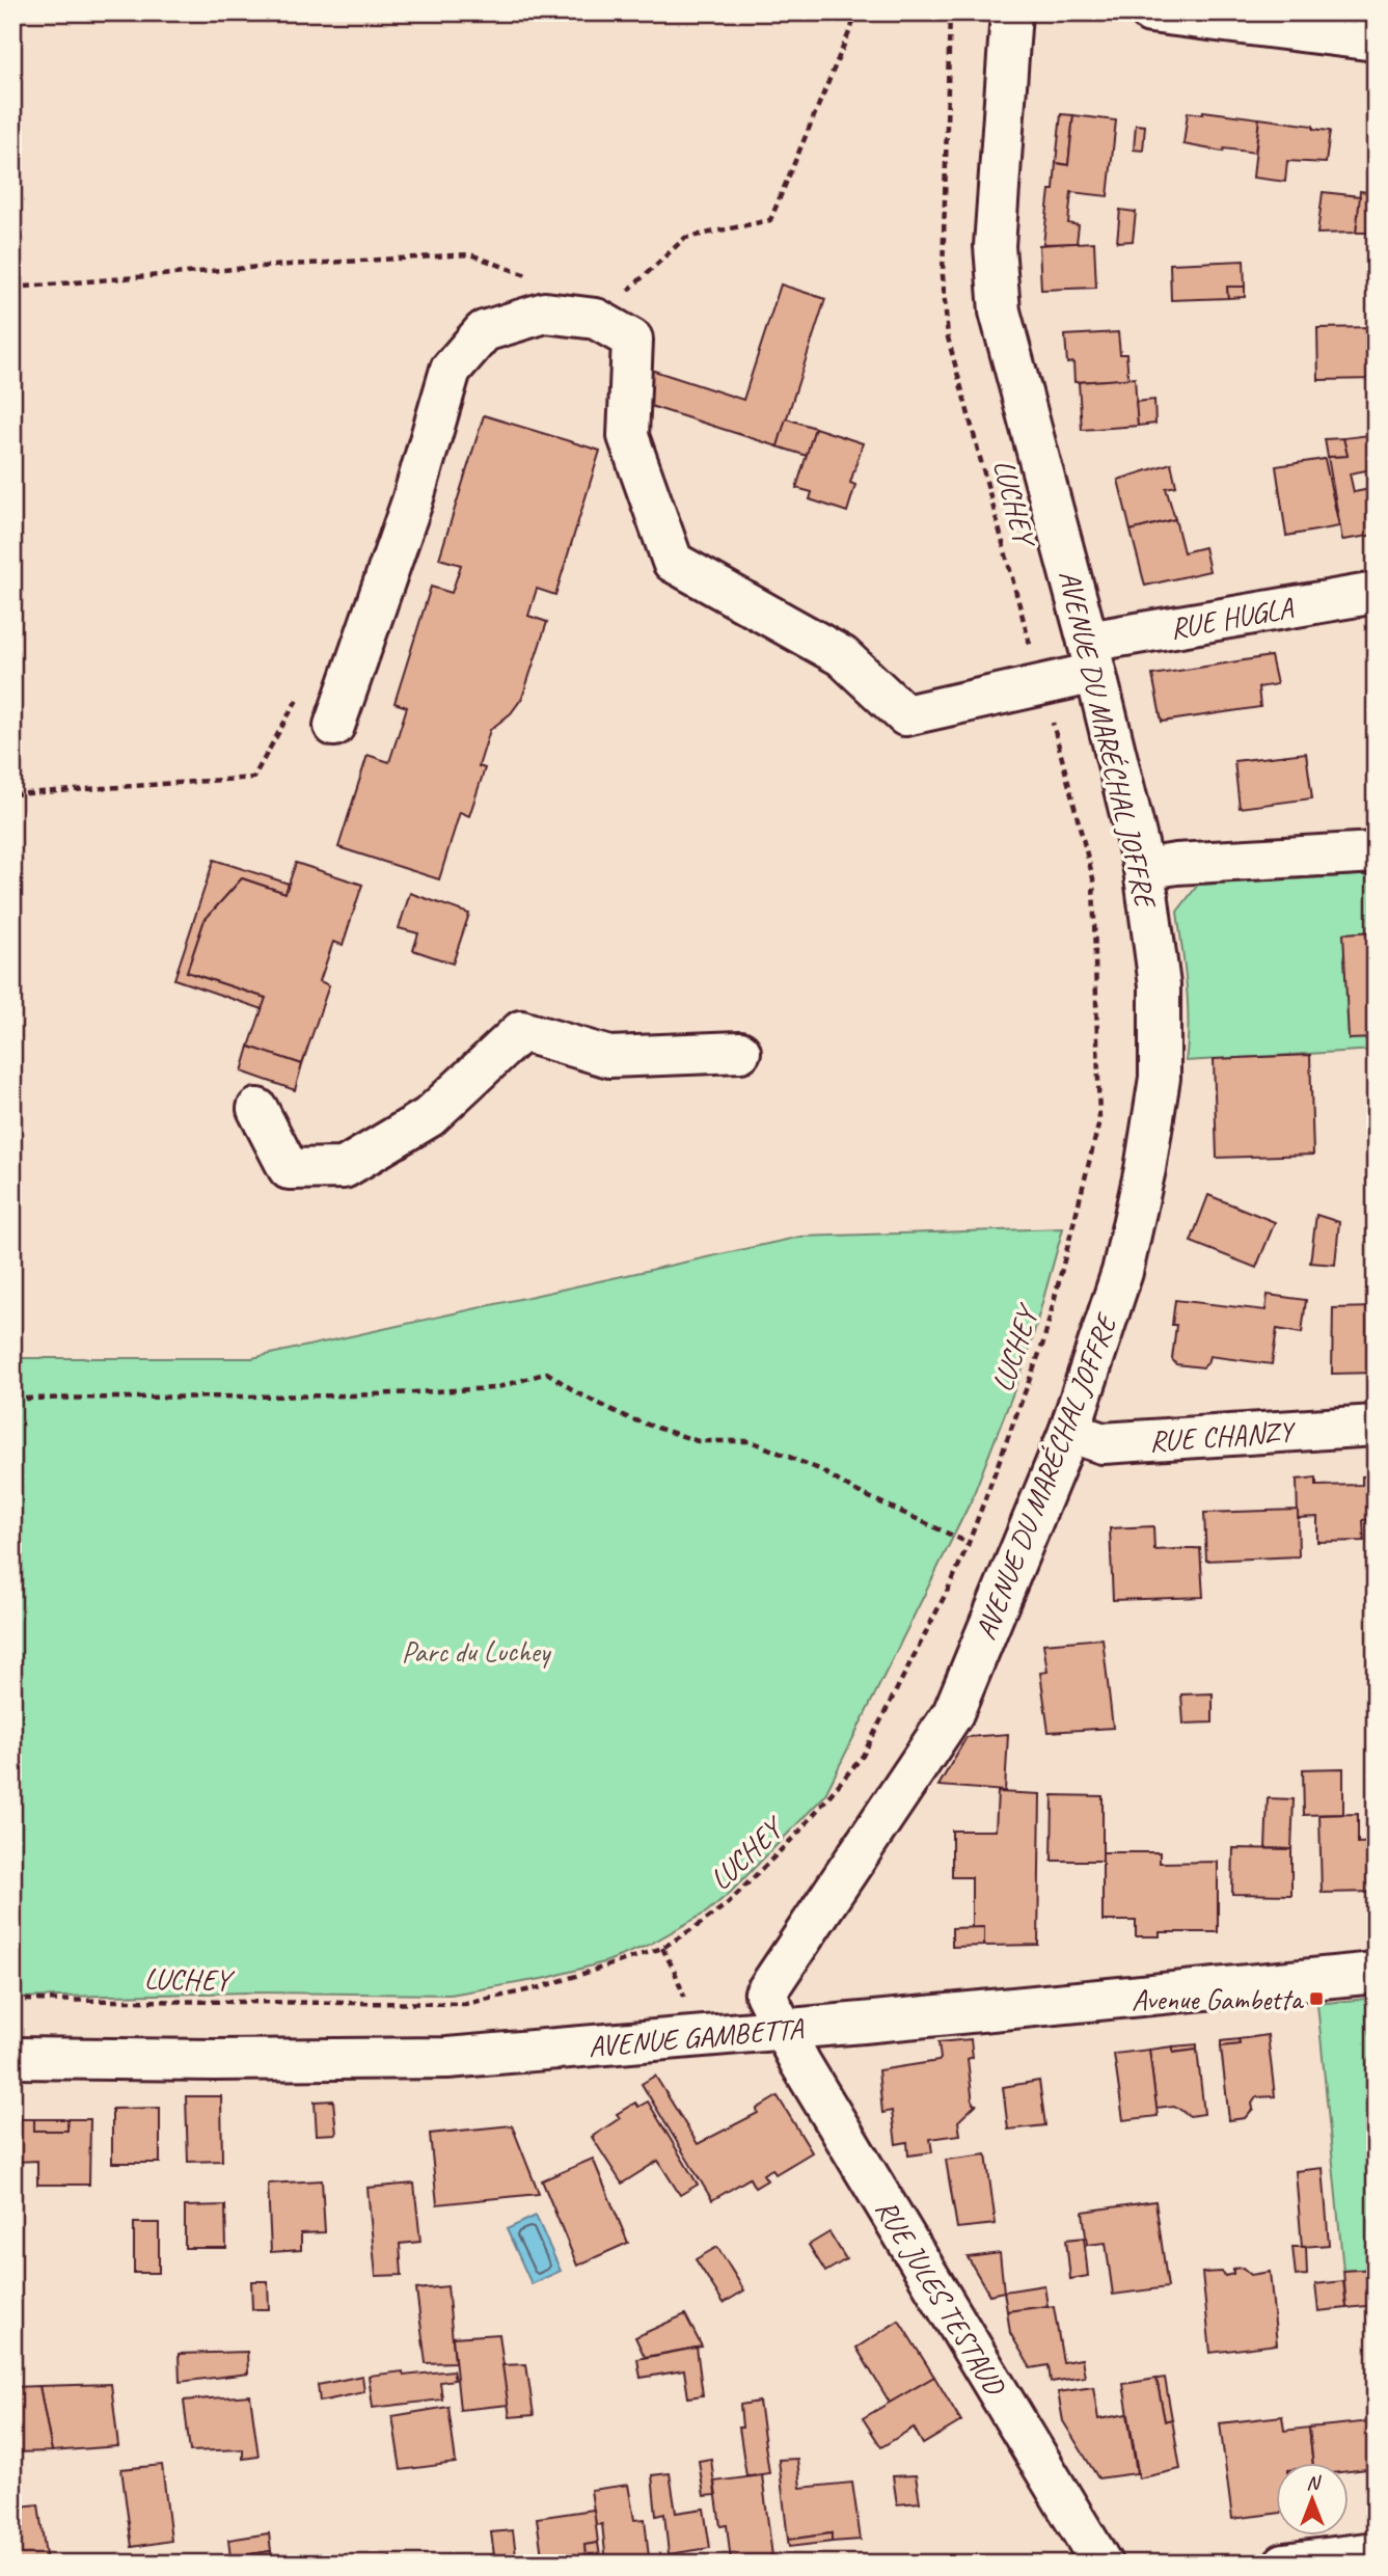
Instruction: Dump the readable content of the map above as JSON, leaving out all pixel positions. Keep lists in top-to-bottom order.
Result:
{
  "streets": {
    "street": [
      "RUE HUGLA",
      "AVENUE DU MARÉCHAL JOFFRE",
      "RUE CHANZY",
      "AVENUE GAMBETTA",
      "RUE JULES TESTAUD"
    ],
    "path": ["LUCHEY"]
  },
  "crossings": [
    ["LUCHEY", "RUE HUGLA"],
    ["RUE HUGLA", "AVENUE DU MARÉCHAL JOFFRE"],
    ["AVENUE DU MARÉCHAL JOFFRE", "RUE CHANZY"],
    ["AVENUE DU MARÉCHAL JOFFRE", "AVENUE GAMBETTA"],
    ["AVENUE DU MARÉCHAL JOFFRE", "RUE JULES TESTAUD"],
    ["AVENUE GAMBETTA", "RUE JULES TESTAUD"]
  ],
  "parks": ["Parc du Luchey"],
  "places": {
    "transit": ["Avenue Gambetta"]
  },
  "north": "top"
}
